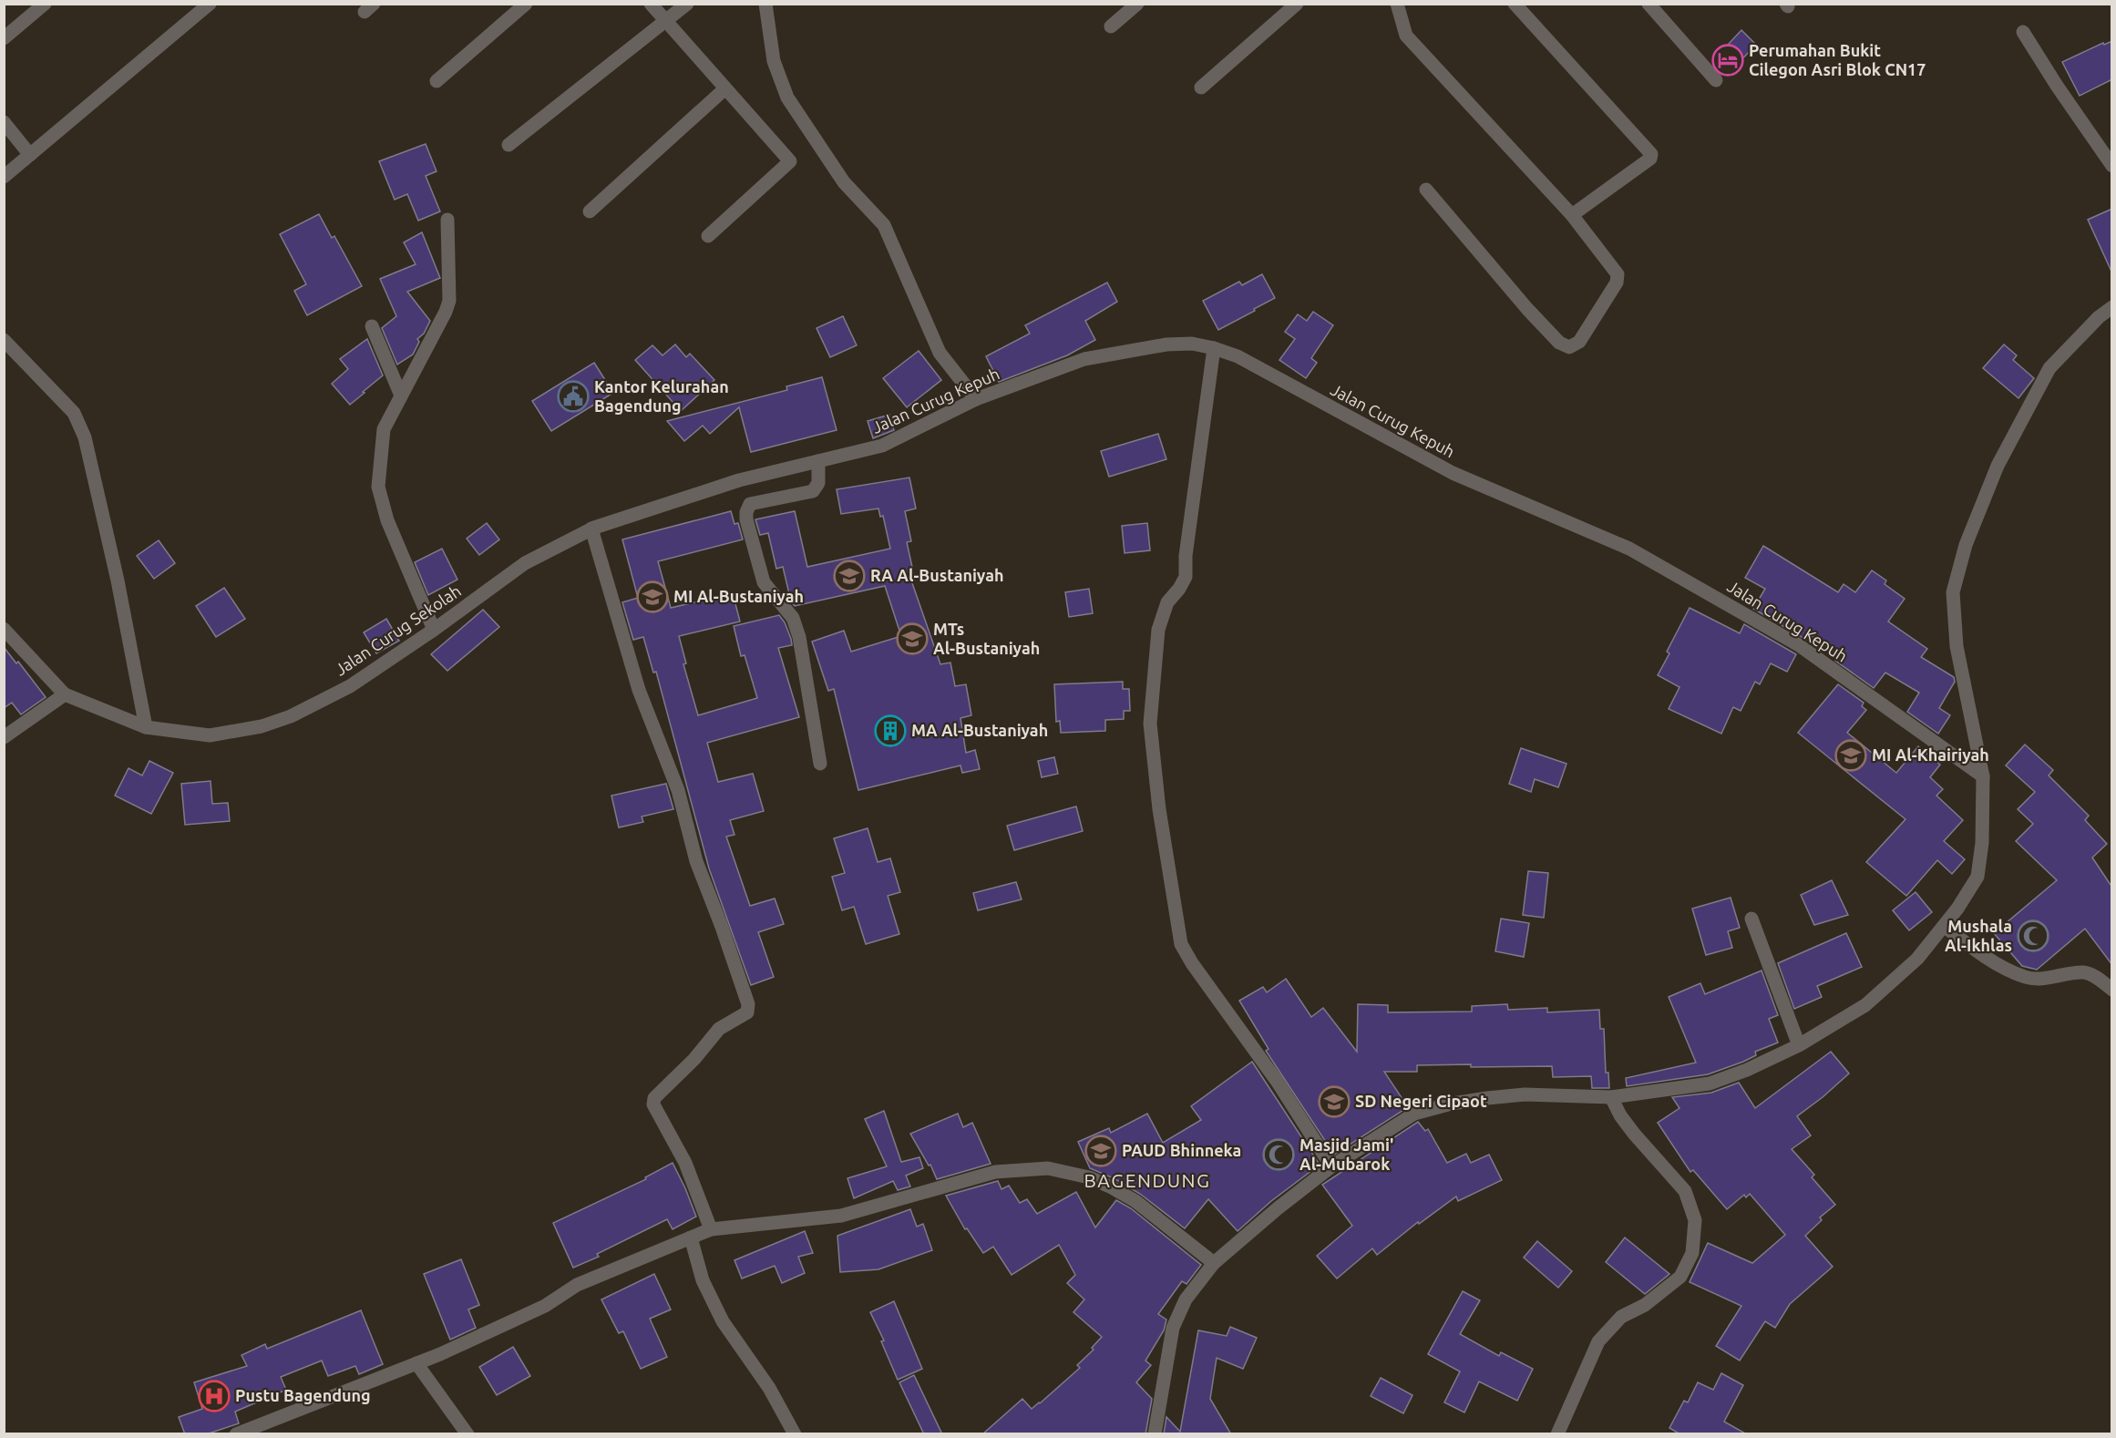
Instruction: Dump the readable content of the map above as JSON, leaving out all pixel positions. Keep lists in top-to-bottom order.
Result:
{
  "streets": {
    "street": ["Jalan Curug Kepuh", "Jalan Curug Sekolah"]
  },
  "crossings": [
    ["Jalan Curug Kepuh", "Jalan Curug Sekolah"]
  ],
  "districts": ["BAGENDUNG"],
  "places": {
    "hotel": ["Perumahan Bukit Cilegon Asri Blok CN17"],
    "public building": ["Kantor Kelurahan Bagendung"],
    "school or university": [
      "RA Al-Bustaniyah",
      "MI Al-Bustaniyah",
      "MTs Al-Bustaniyah",
      "MI Al-Khairiyah",
      "SD Negeri Cipaot",
      "PAUD Bhinneka"
    ],
    "building": ["MA Al-Bustaniyah"],
    "mosque": ["Mushala Al-Ikhlas", "Masjid Jami' Al-Mubarok"],
    "hospital": ["Pustu Bagendung"]
  }
}
